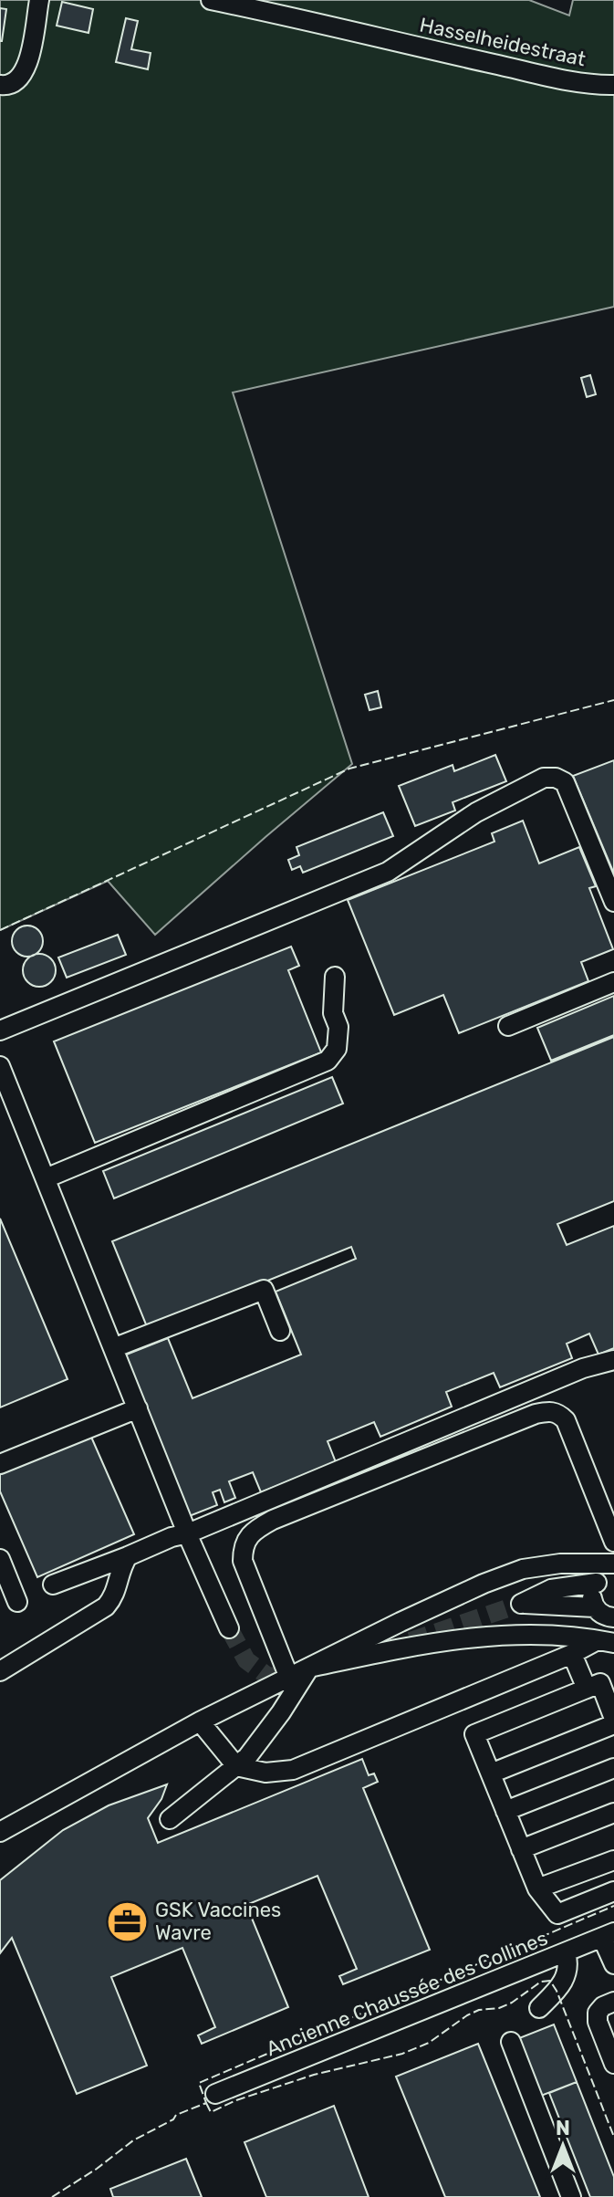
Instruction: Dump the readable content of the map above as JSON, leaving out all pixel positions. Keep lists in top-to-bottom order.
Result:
{
  "streets": {
    "street": ["Hasselheidestraat", "Ancienne Chaussée des Collines"]
  },
  "places": {
    "office": ["GSK Vaccines Wavre"]
  },
  "north": "top"
}
